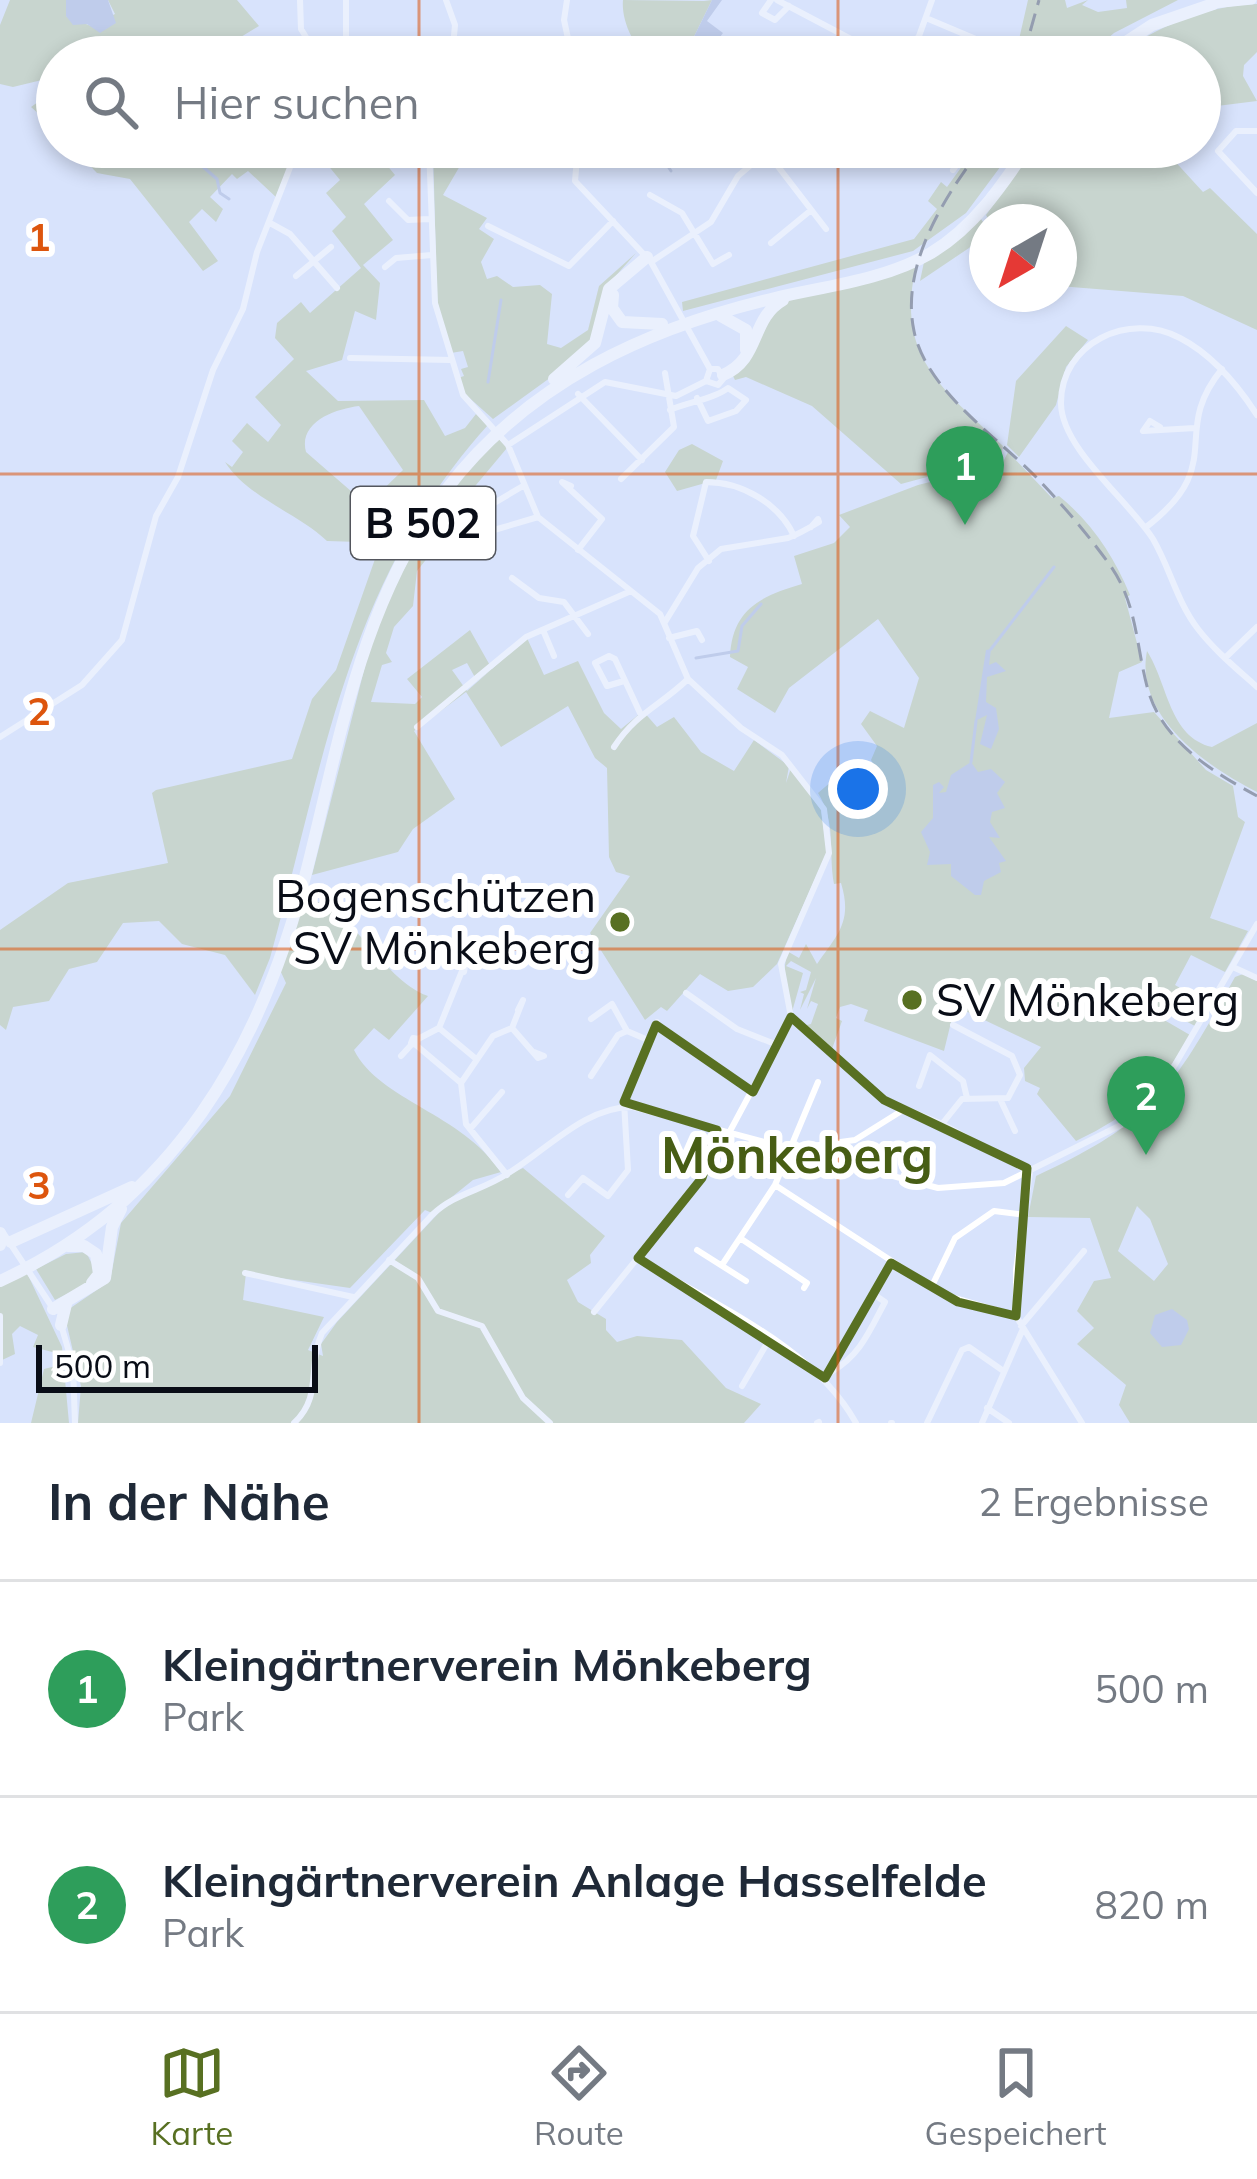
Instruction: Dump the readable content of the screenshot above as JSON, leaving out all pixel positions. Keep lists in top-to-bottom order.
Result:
{
  "streets": {
    "highway": ["B 502"]
  },
  "districts": ["Mönkeberg"],
  "places": ["Bogenschützen SV Mönkeberg", "SV Mönkeberg"],
  "scale_bar": "500 m",
  "north": "bottom left",
  "page": {
    "search": "Hier suchen",
    "pins": ["1", "2"],
    "scale": "500 m",
    "heading": ["In der Nähe", "2 Ergebnisse"],
    "list": [
      {
        "mark": "1",
        "name": "Kleingärtnerverein Mönkeberg",
        "note": "Park",
        "value": "500 m"
      },
      {
        "mark": "2",
        "name": "Kleingärtnerverein Anlage Hasselfelde",
        "note": "Park",
        "value": "820 m"
      }
    ],
    "nav": ["Karte", "Route", "Gespeichert"]
  },
  "grid": {
    "rows": ["1", "2", "3"]
  }
}
